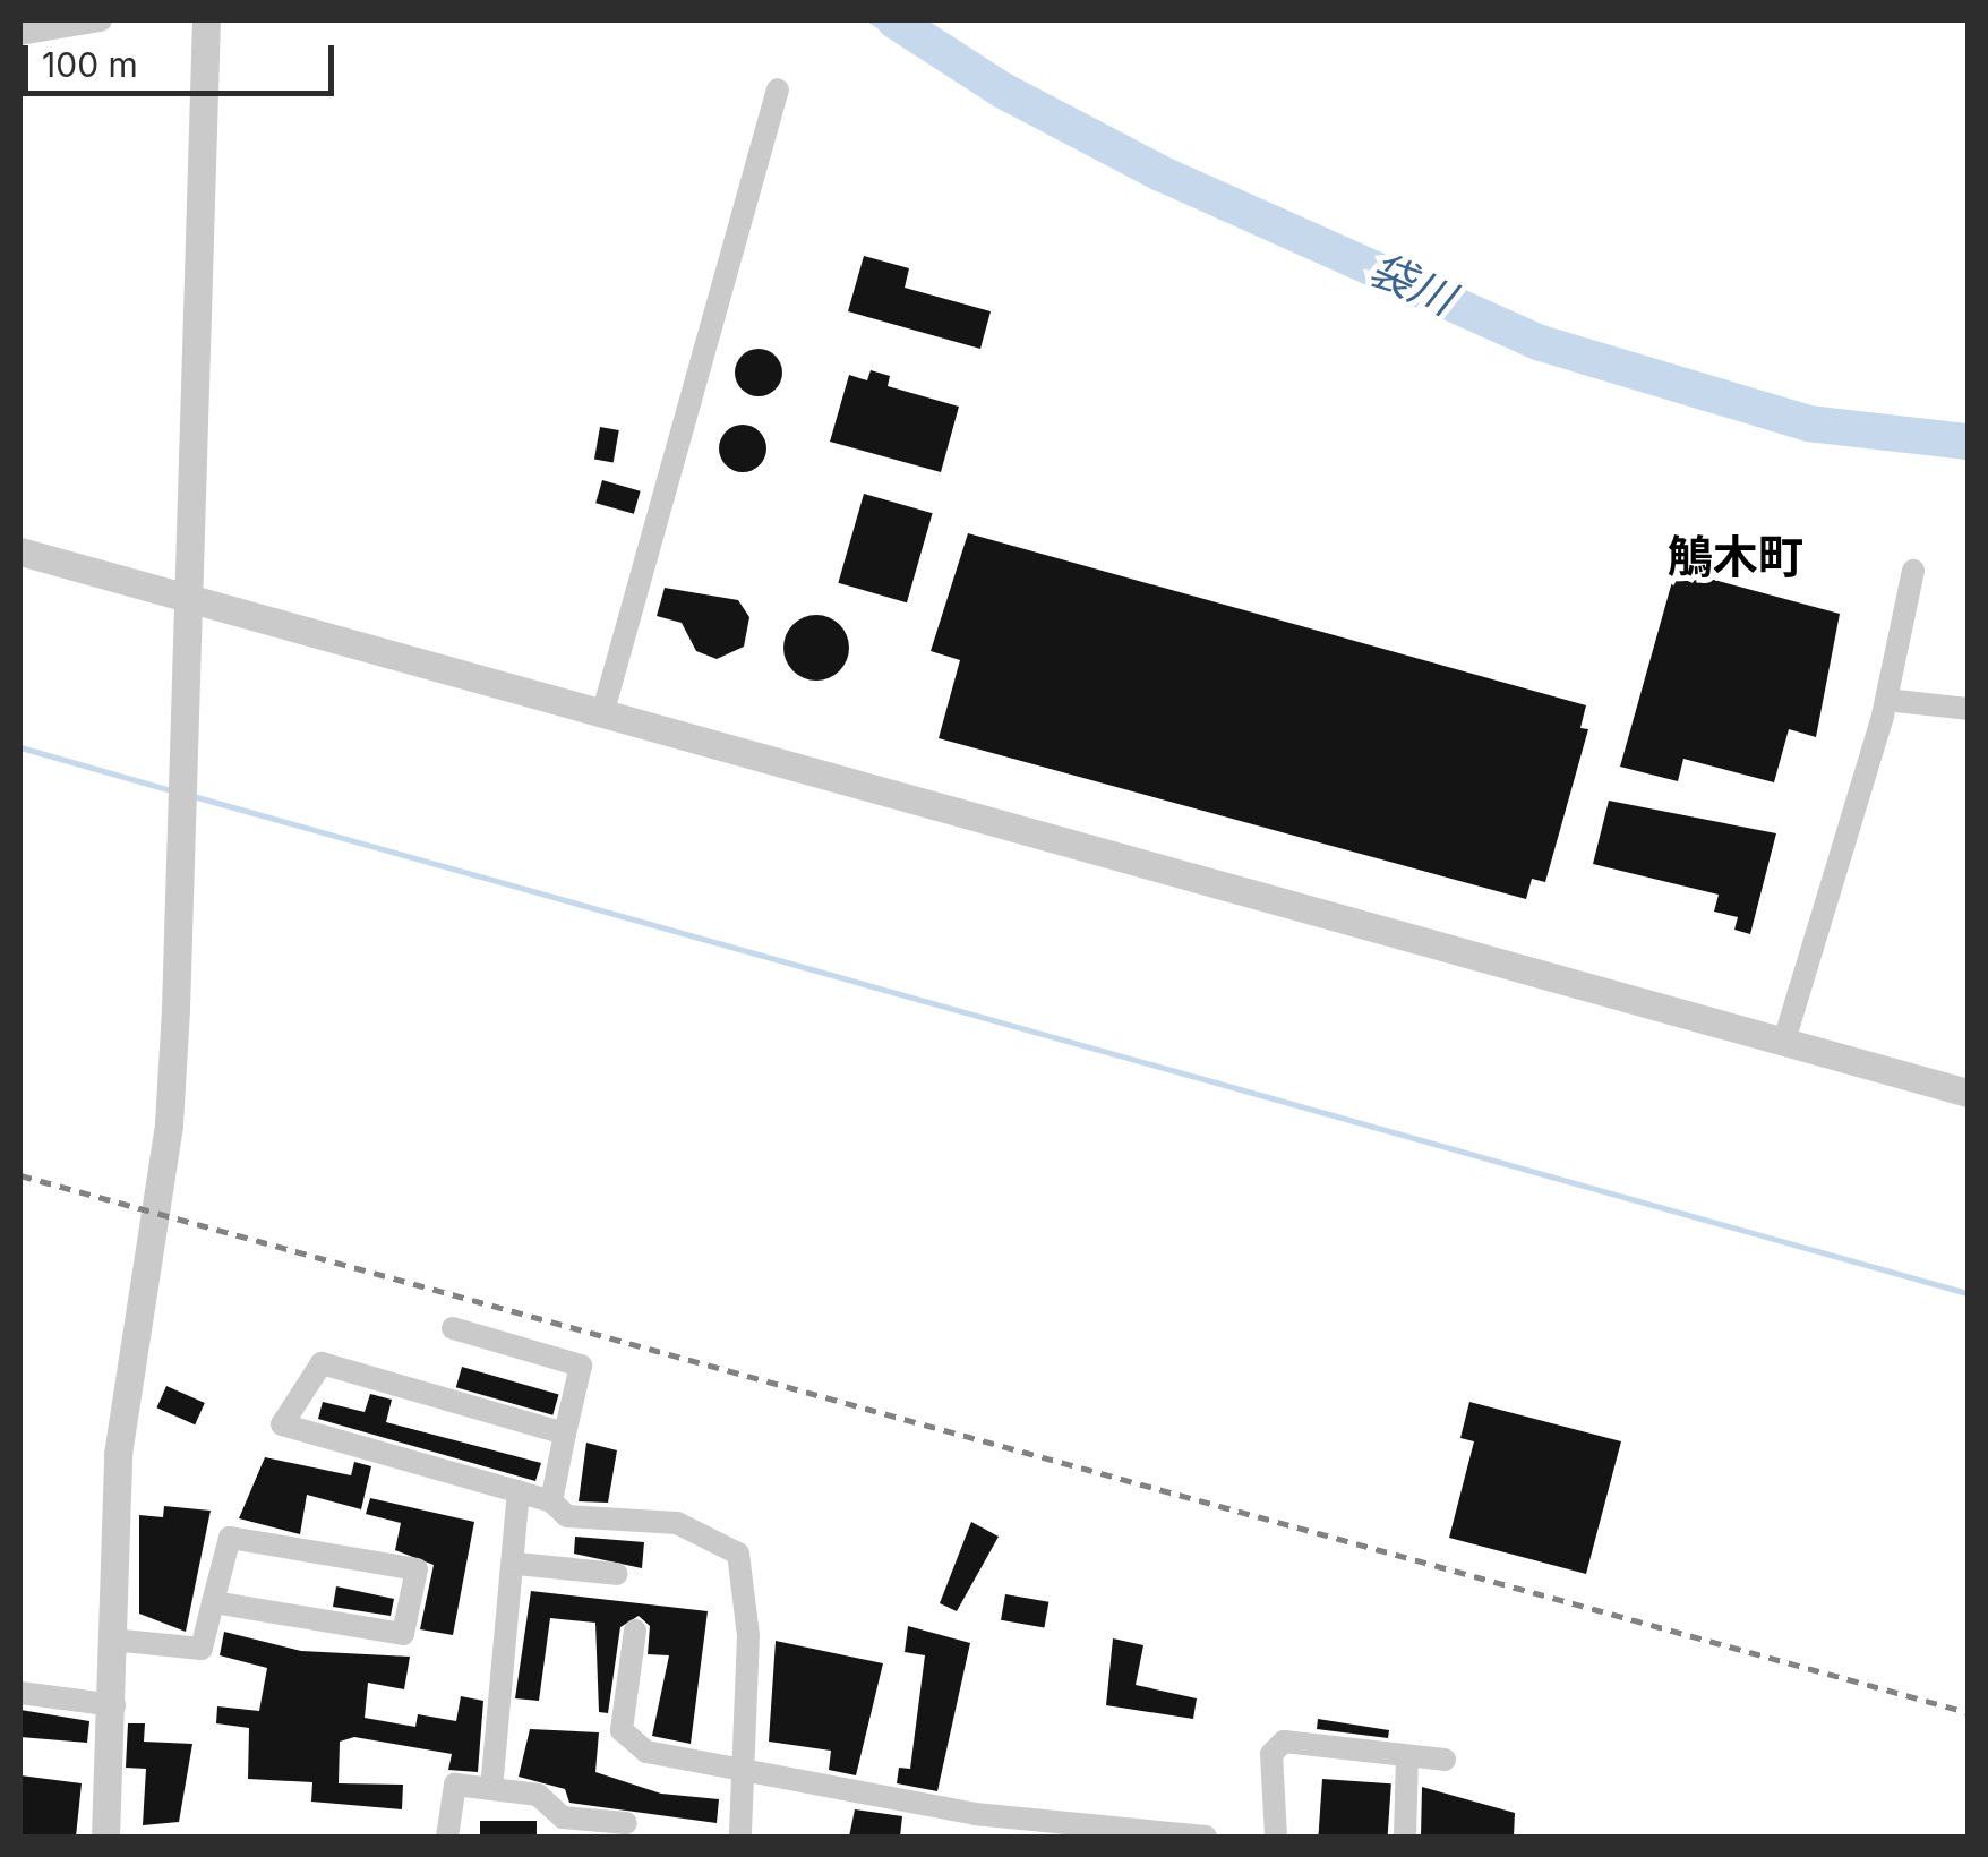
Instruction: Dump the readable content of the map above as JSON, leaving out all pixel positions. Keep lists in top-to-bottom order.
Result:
{
  "districts": ["鵤木町"],
  "water": ["袋川"],
  "scale_bar": "100 m"
}
